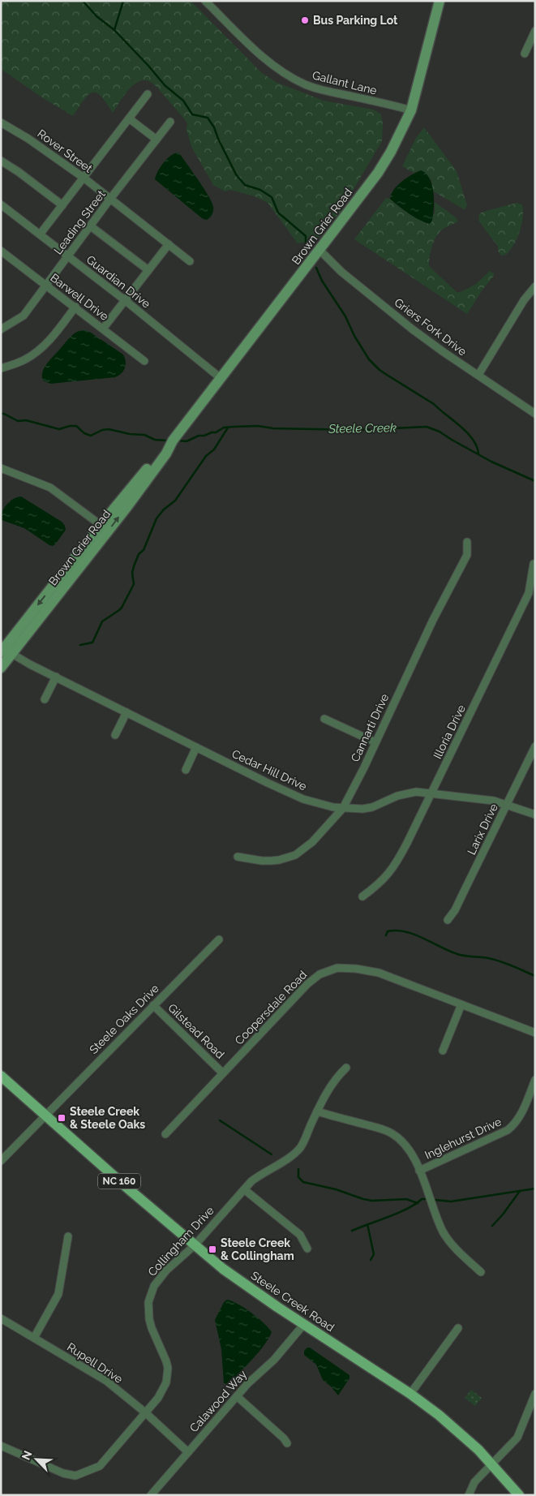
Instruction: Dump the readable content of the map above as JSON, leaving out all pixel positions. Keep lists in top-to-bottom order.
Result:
{
  "streets": {
    "main road": ["Brown Grier Road", "NC 160", "Steele Creek Road"],
    "street": [
      "Gallant Lane",
      "Rover Street",
      "Leading Street",
      "Guardian Drive",
      "Barwell Drive",
      "Griers Fork Drive",
      "Cannarti Drive",
      "Illoria Drive",
      "Cedar Hill Drive",
      "Larix Drive",
      "Coopersdale Road",
      "Steele Oaks Drive",
      "Gilstead Road",
      "Inglehurst Drive",
      "Collingham Drive",
      "Rupell Drive",
      "Calawood Way"
    ]
  },
  "crossings": [
    ["Gallant Lane", "Brown Grier Road"],
    ["Rover Street", "Leading Street"],
    ["Leading Street", "Guardian Drive"],
    ["Leading Street", "Barwell Drive"],
    ["Brown Grier Road", "Guardian Drive"],
    ["Brown Grier Road", "Griers Fork Drive"],
    ["Brown Grier Road", "Cedar Hill Drive"],
    ["Cannarti Drive", "Cedar Hill Drive"],
    ["Illoria Drive", "Cedar Hill Drive"],
    ["Cedar Hill Drive", "Larix Drive"],
    ["Coopersdale Road", "Gilstead Road"],
    ["Steele Oaks Drive", "Gilstead Road"],
    ["Steele Oaks Drive", "Steele Creek Road"],
    ["Collingham Drive", "Steele Creek Road"],
    ["Collingham Drive", "Rupell Drive"],
    ["Steele Creek Road", "Calawood Way"],
    ["Rupell Drive", "Calawood Way"]
  ],
  "water": ["Steele Creek"],
  "places": {
    "other": ["Bus Parking Lot"],
    "transit": ["Steele Creek & Steele Oaks", "Steele Creek & Collingham"]
  },
  "north": "top left"
}
